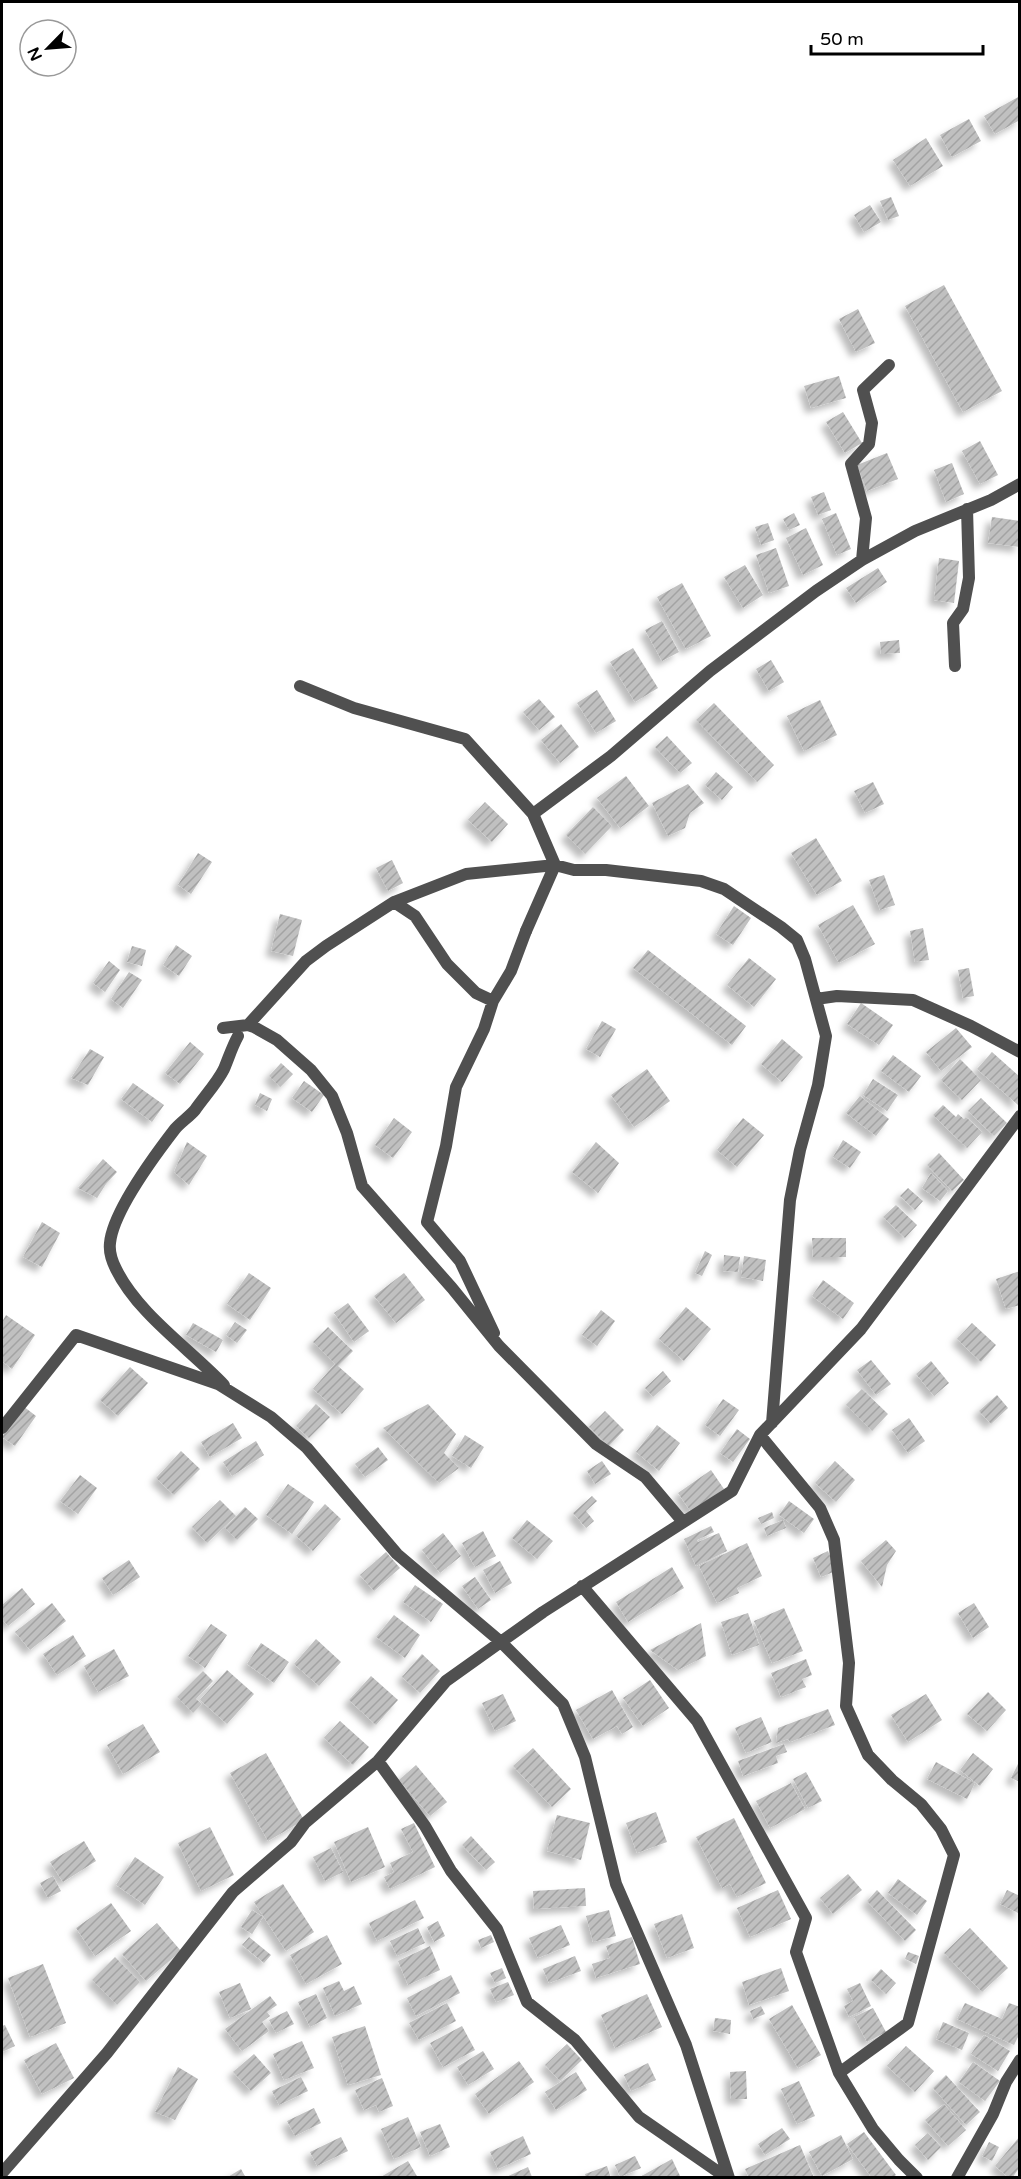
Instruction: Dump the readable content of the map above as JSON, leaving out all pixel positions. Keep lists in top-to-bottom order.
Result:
{
  "scale_bar": "50 m",
  "north": "bottom left"
}
